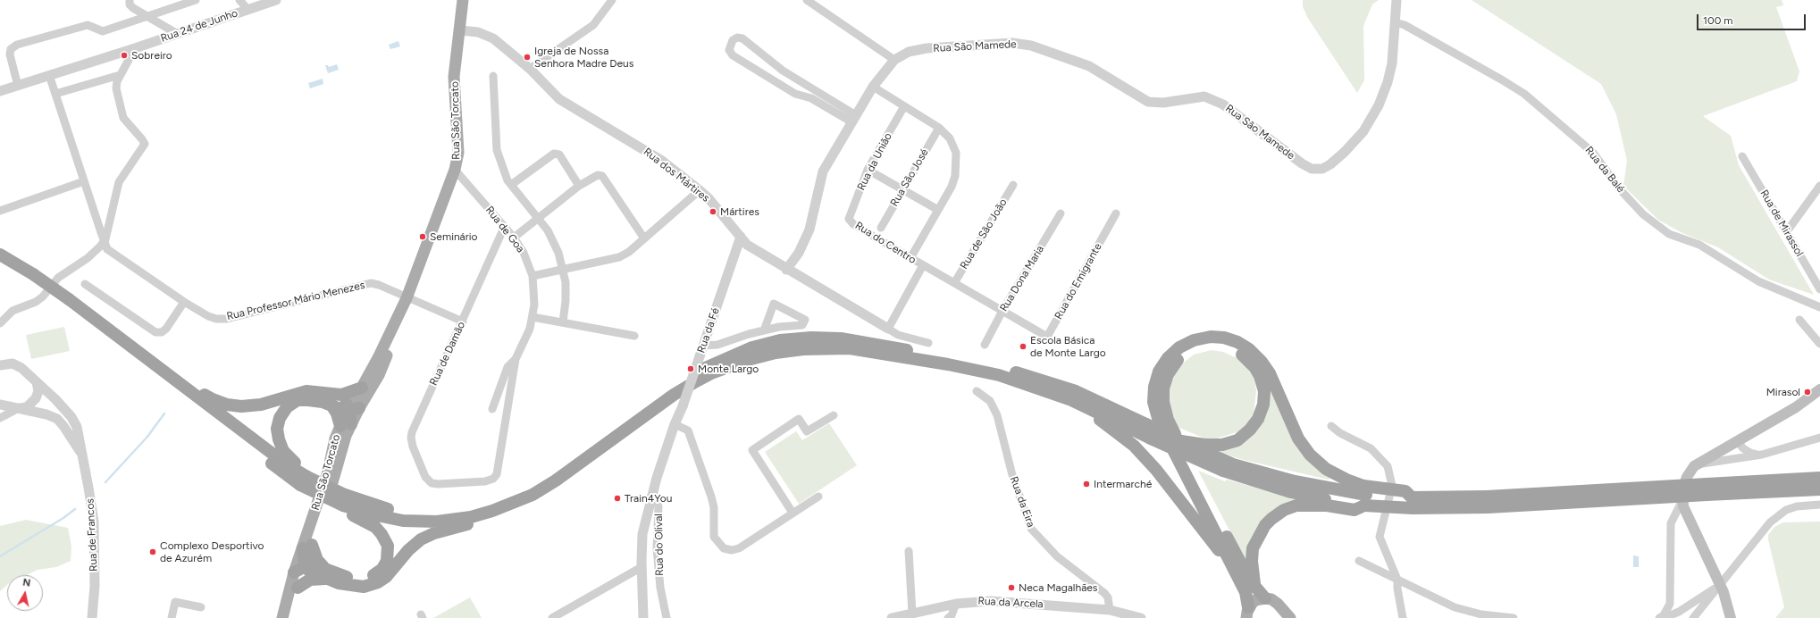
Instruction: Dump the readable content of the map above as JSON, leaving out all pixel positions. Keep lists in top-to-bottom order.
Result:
{
  "streets": {
    "main road": ["Rua São Torcato"],
    "street": [
      "Rua 24 de Junho",
      "Rua São Mamede",
      "Rua da União",
      "Rua da Balé",
      "Rua dos Mártires",
      "Rua São José",
      "Rua de Mirassol",
      "Rua de Goa",
      "Rua de São João",
      "Rua do Centro",
      "Rua Dona Maria",
      "Rua do Emigrante",
      "Rua Professor Mário Menezes",
      "Rua da Fé",
      "Rua de Damão",
      "Rua da Eira",
      "Rua de Francos",
      "Rua do Olival",
      "Rua da Arcela"
    ]
  },
  "crossings": [
    ["Rua 24 de Junho", "Rua Professor Mário Menezes"],
    ["Rua São Mamede", "Rua da Balé"],
    ["Rua São Mamede", "Rua dos Mártires"],
    ["Rua São Torcato", "Rua dos Mártires"],
    ["Rua São Torcato", "Rua de Goa"],
    ["Rua São Torcato", "Rua Professor Mário Menezes"],
    ["Rua da União", "Rua do Centro"],
    ["Rua dos Mártires", "Rua da Fé"],
    ["Rua de Goa", "Rua de Damão"],
    ["Rua de São João", "Rua do Emigrante"],
    ["Rua do Centro", "Rua do Emigrante"],
    ["Rua Dona Maria", "Rua do Emigrante"],
    ["Rua Professor Mário Menezes", "Rua de Damão"],
    ["Rua da Fé", "Rua do Olival"],
    ["Rua da Eira", "Rua da Arcela"]
  ],
  "places": [
    "Sobreiro",
    "Igreja de Nossa Senhora Madre Deus",
    "Mártires",
    "Seminário",
    "Escola Básica de Monte Largo",
    "Monte Largo",
    "Mirasol",
    "Intermarché",
    "Train4You",
    "Complexo Desportivo de Azurém",
    "Neca Magalhães"
  ],
  "scale_bar": "100 m",
  "north": "top"
}
